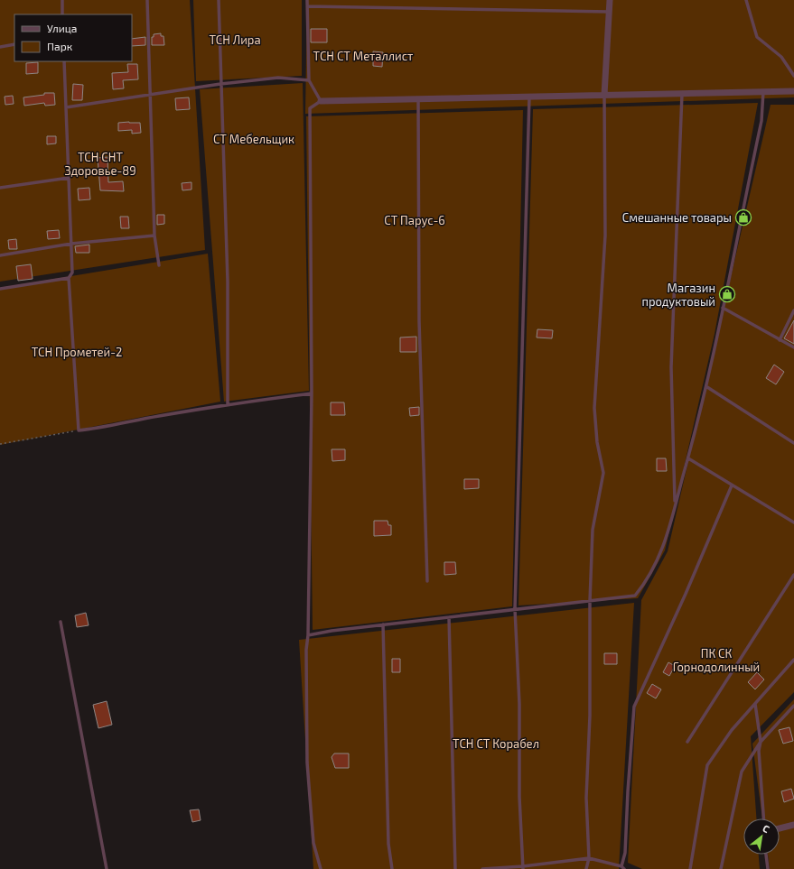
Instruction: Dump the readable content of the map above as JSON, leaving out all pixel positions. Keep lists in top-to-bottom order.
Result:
{
  "parks": [
    "ТСН Лира",
    "ТСН СТ Металлист",
    "СТ Мебельщик",
    "ТСН СНТ Здоровье-89",
    "СТ Парус-6",
    "ТСН Прометей-2",
    "ПК СК Горнодолинный",
    "ТСН СТ Корабел"
  ],
  "places": {
    "shop": ["Смешанные товары", "Магазин продуктовый"]
  },
  "legend": ["Улица", "Парк"],
  "north": "top right"
}
